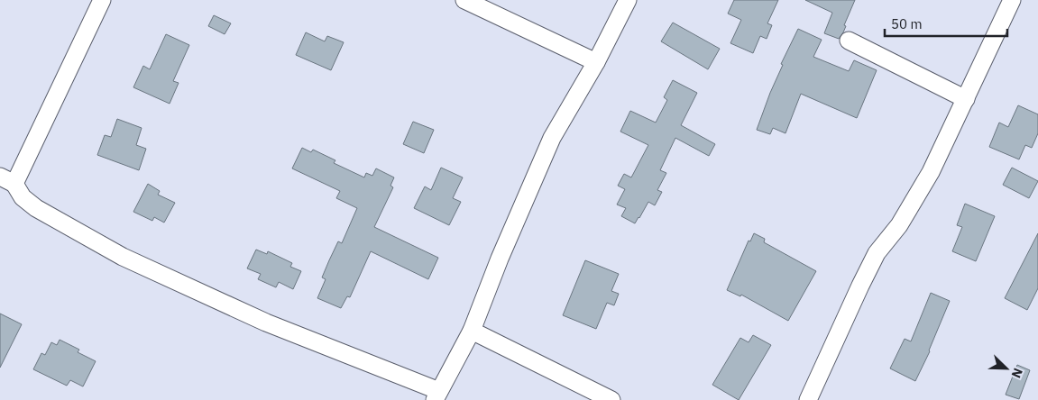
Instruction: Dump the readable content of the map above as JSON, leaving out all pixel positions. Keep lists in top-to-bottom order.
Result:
{
  "scale_bar": "50 m",
  "north": "bottom right"
}
